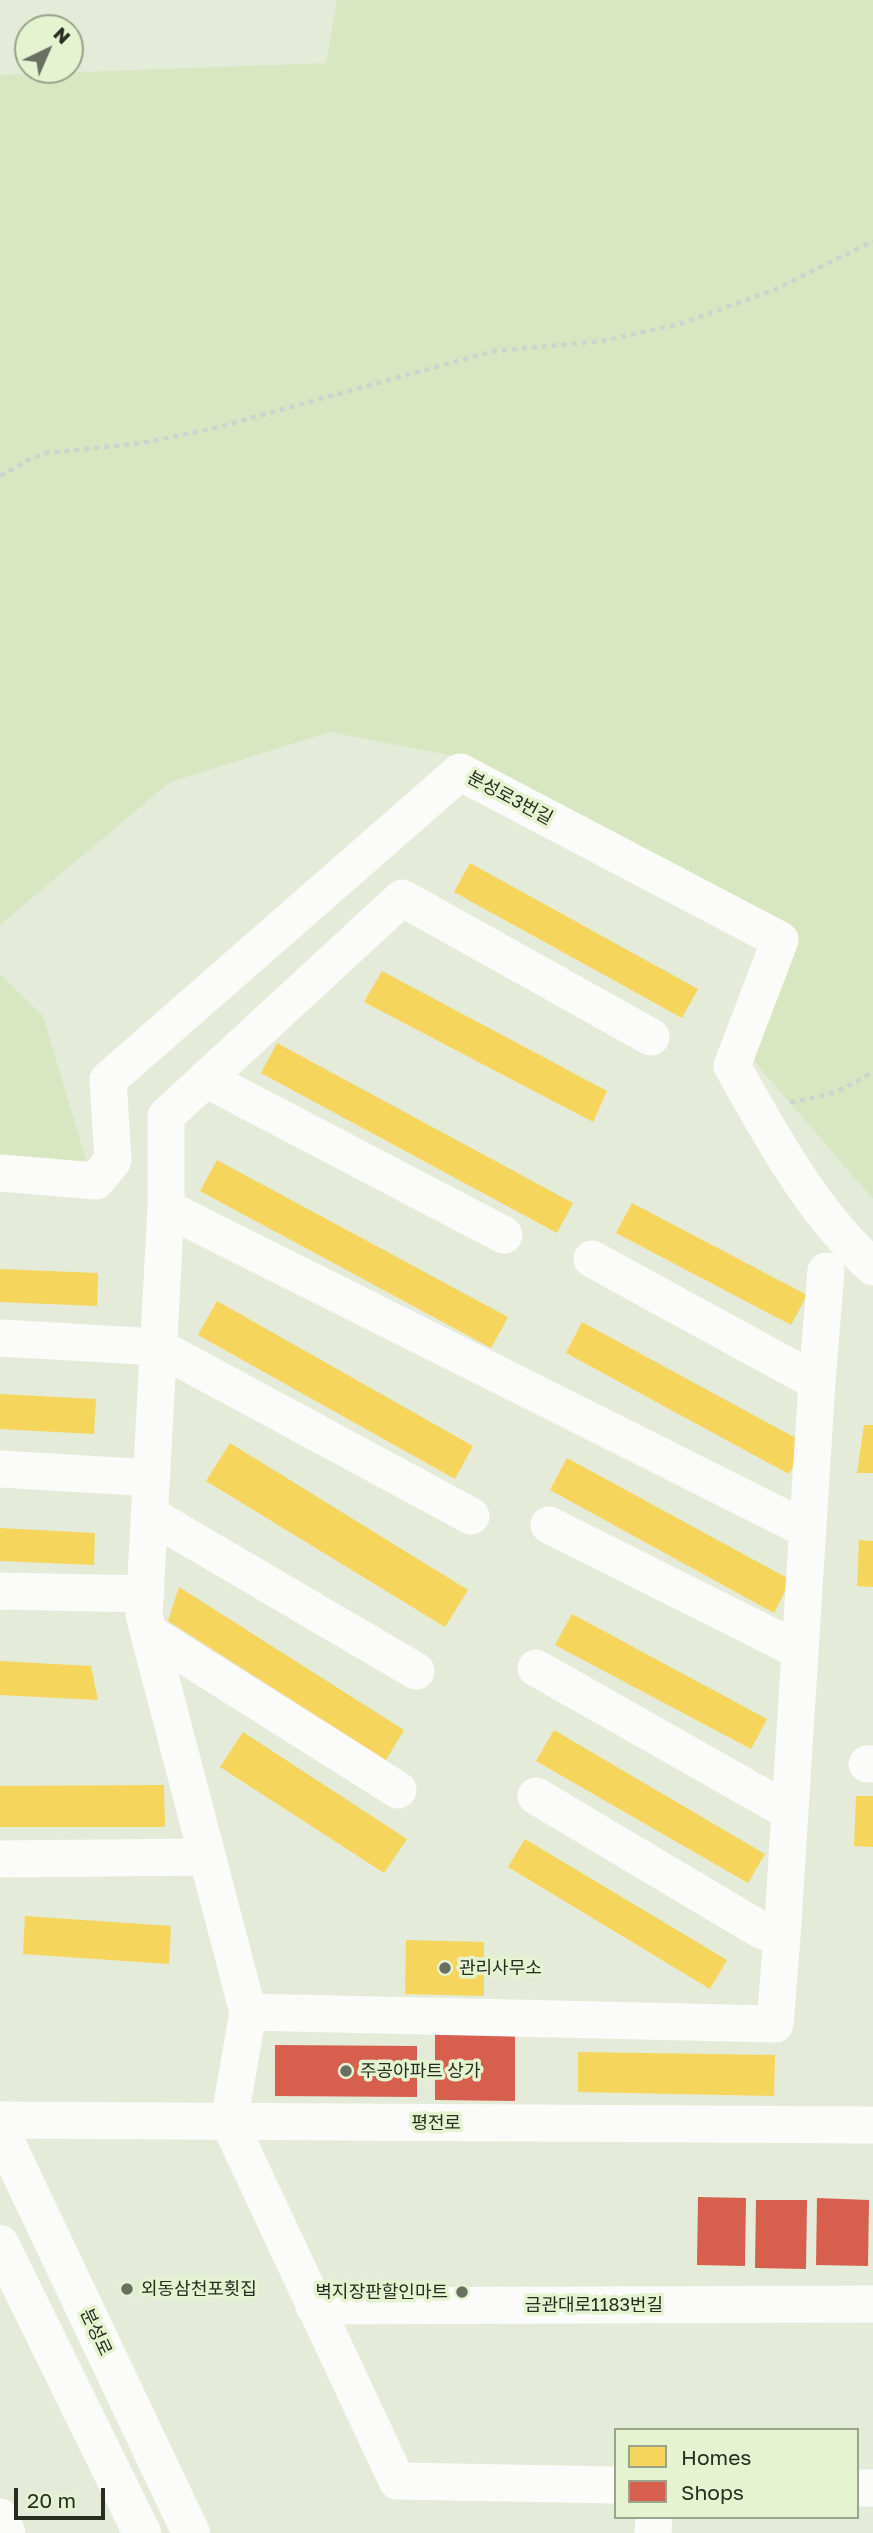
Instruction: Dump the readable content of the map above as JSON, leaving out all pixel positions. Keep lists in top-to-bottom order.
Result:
{
  "streets": {
    "main road": ["분성로"],
    "street": ["분성로3번길", "평전로", "금관대로1183번길"]
  },
  "places": [
    "관리사무소",
    "주공아파트 상가",
    "외동삼천포횟집",
    "벽지장판할인마트"
  ],
  "legend": ["Homes", "Shops"],
  "scale_bar": "20 m",
  "north": "top right"
}
